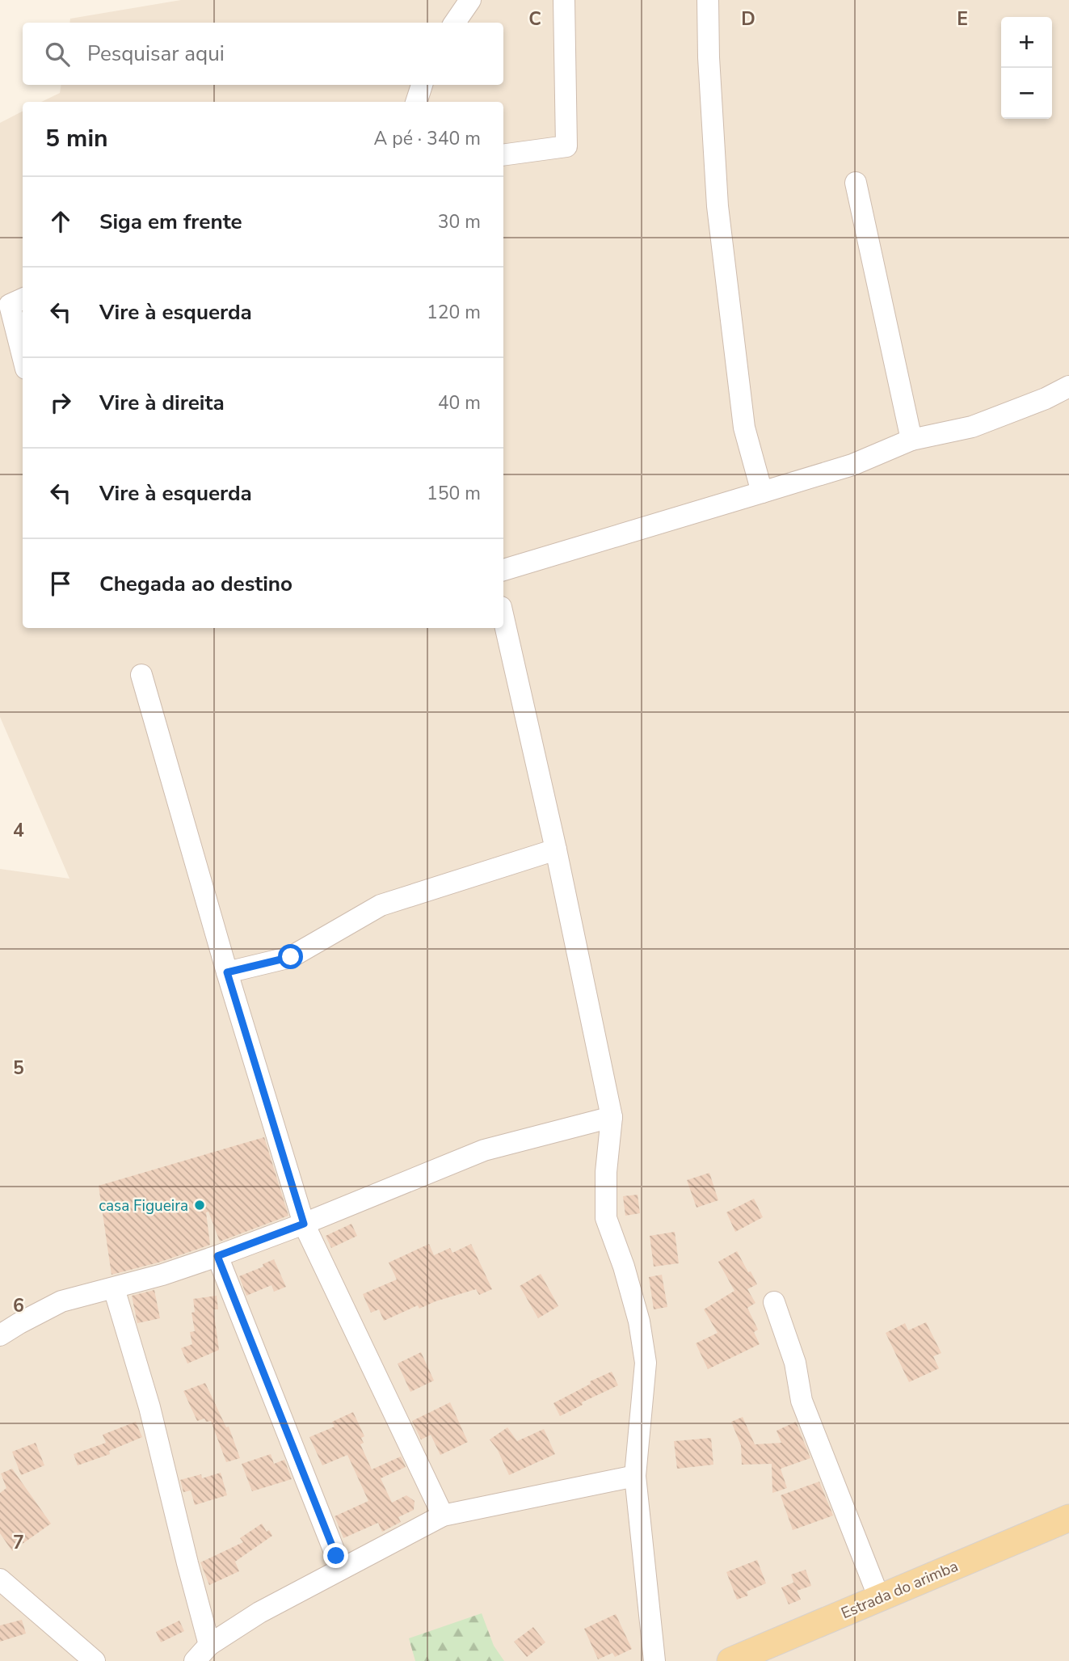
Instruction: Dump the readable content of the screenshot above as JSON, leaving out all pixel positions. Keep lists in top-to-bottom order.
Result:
{
  "streets": {
    "main road": ["Estrada do arimba"]
  },
  "places": ["casa Figueira"],
  "page": {
    "map_buttons": ["+", "−"],
    "search": "Pesquisar aqui",
    "heading": ["5 min", "A pé · 340 m"],
    "list": [
      ["Siga em frente", "30 m"],
      ["Vire à esquerda", "120 m"],
      ["Vire à direita", "40 m"],
      ["Vire à esquerda", "150 m"],
      "Chegada ao destino"
    ]
  },
  "grid": {
    "columns": ["C", "D", "E"],
    "rows": [
      "4",
      "5",
      "6",
      "7"
    ]
  }
}
